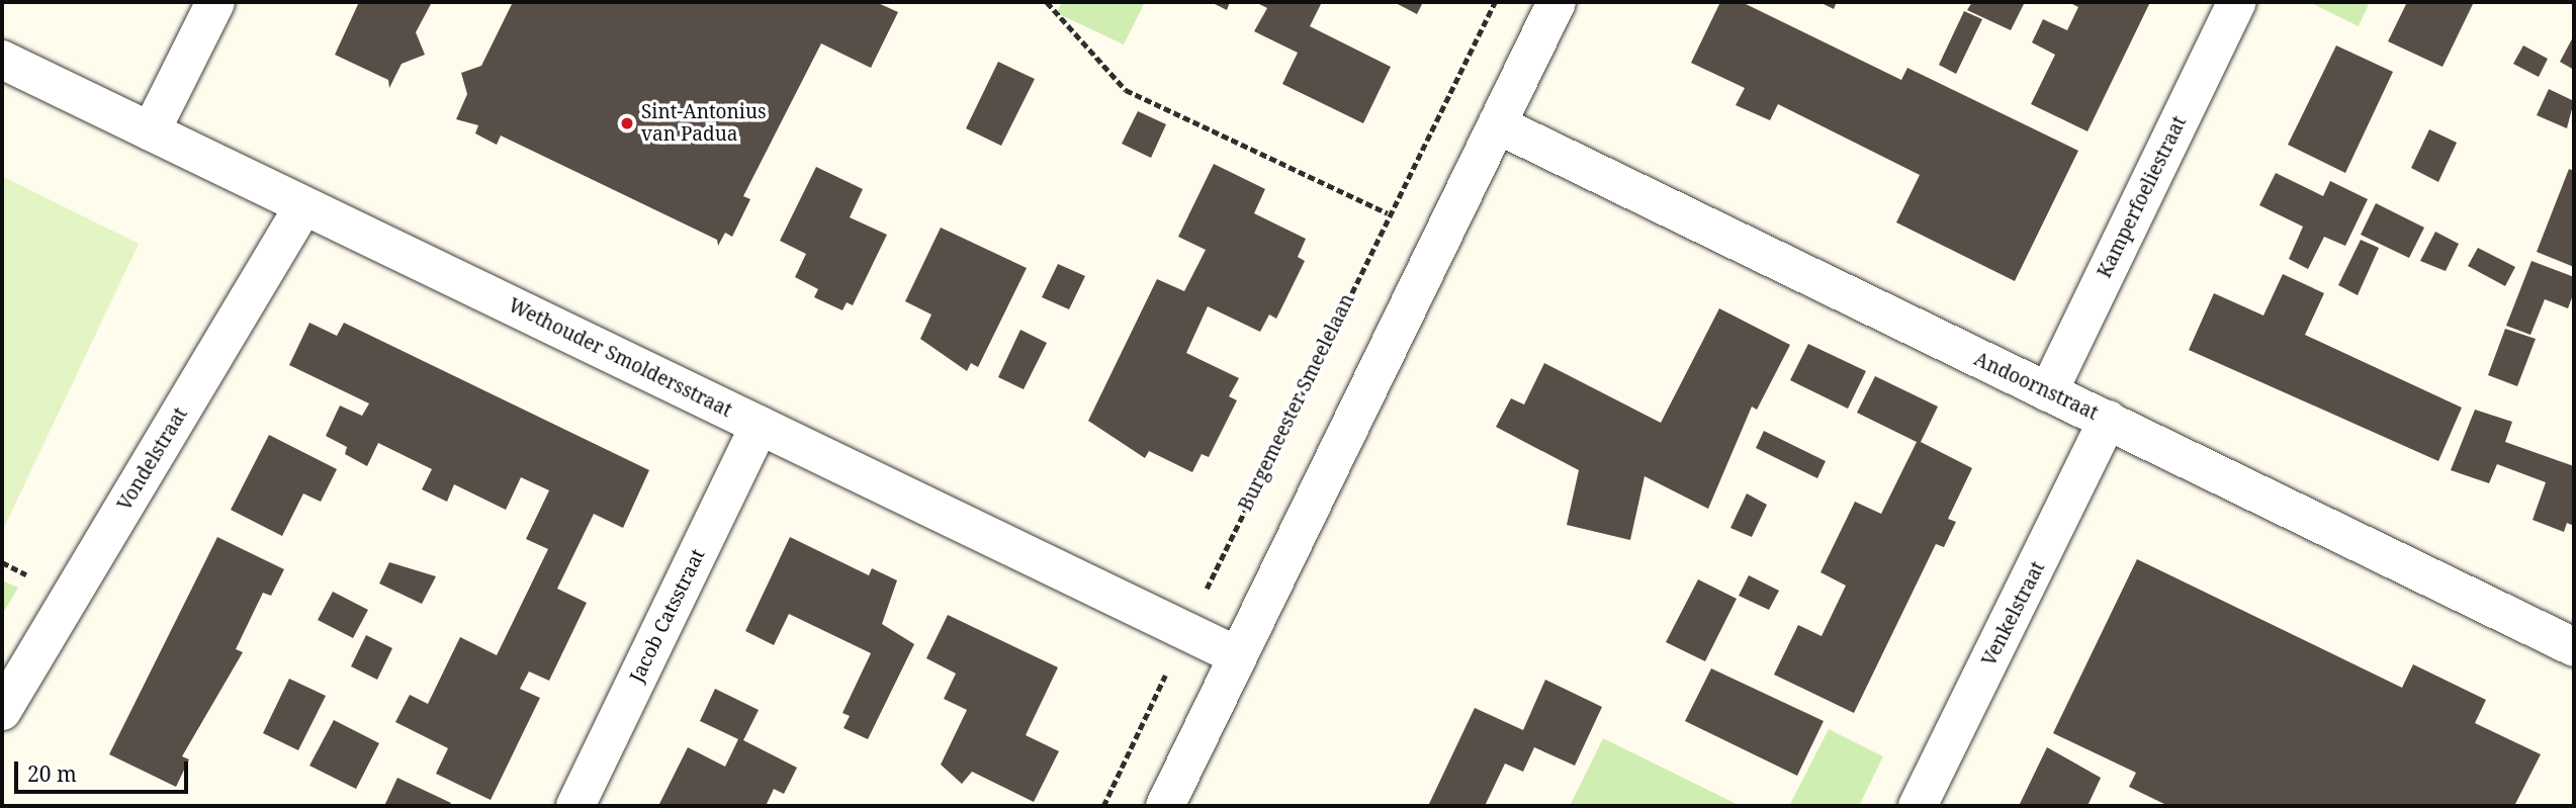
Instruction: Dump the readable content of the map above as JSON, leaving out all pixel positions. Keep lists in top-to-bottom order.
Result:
{
  "streets": {
    "street": [
      "Kamperfoeliestraat",
      "Wethouder Smoldersstraat",
      "Andoornstraat",
      "Vondelstraat",
      "Venkelstraat",
      "Jacob Catsstraat"
    ],
    "path": ["Burgemeester Smeelelaan"]
  },
  "crossings": [
    ["Kamperfoeliestraat", "Andoornstraat"],
    ["Wethouder Smoldersstraat", "Burgemeester Smeelelaan"],
    ["Wethouder Smoldersstraat", "Vondelstraat"],
    ["Wethouder Smoldersstraat", "Jacob Catsstraat"],
    ["Andoornstraat", "Venkelstraat"]
  ],
  "places": ["Sint-Antonius van Padua"],
  "scale_bar": "20 m"
}
